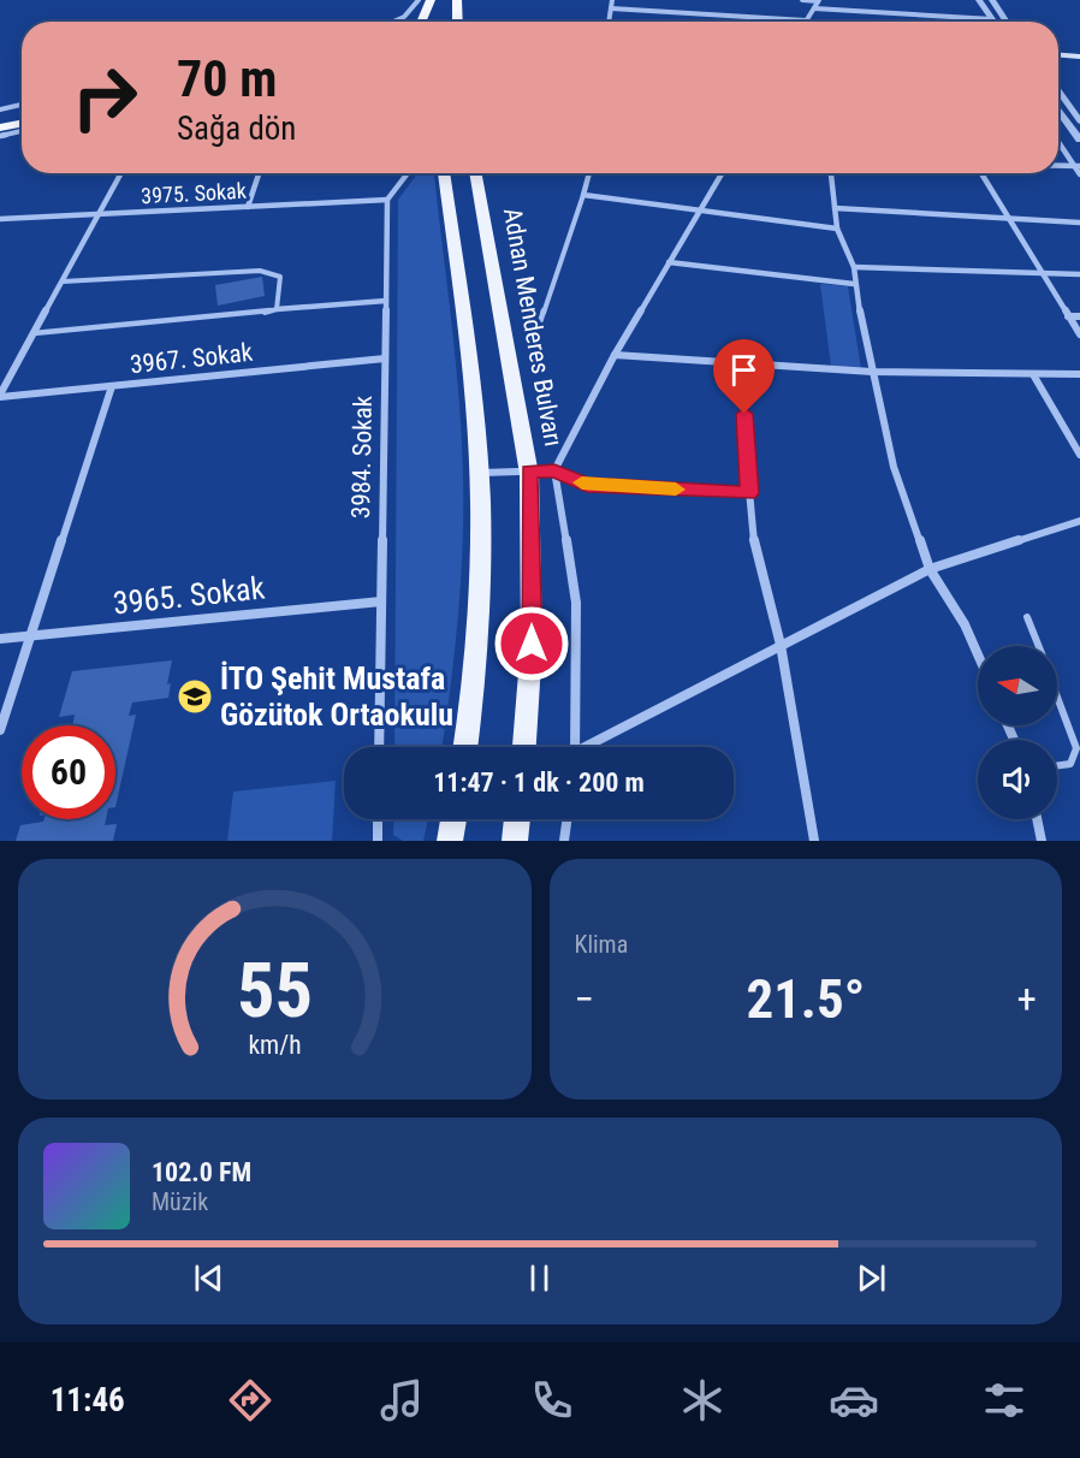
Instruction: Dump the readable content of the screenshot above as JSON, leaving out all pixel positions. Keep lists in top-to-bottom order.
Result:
{
  "streets": {
    "main road": ["Adnan Menderes Bulvarı"],
    "street": [
      "3975. Sokak",
      "3967. Sokak",
      "3984. Sokak",
      "3965. Sokak"
    ]
  },
  "crossings": [
    ["3975. Sokak", "3984. Sokak"],
    ["3967. Sokak", "3984. Sokak"],
    ["3984. Sokak", "3965. Sokak"]
  ],
  "places": {
    "school or university": ["İTO Şehit Mustafa Gözütok Ortaokulu"]
  },
  "north": "left",
  "page": {
    "turn": ["70 m", "Sağa dön"],
    "limit": "60",
    "trip": "11:47 · 1 dk · 200 m",
    "tile": "Klima",
    "heat": ["−", "21.5°", "+"],
    "song": ["102.0 FM", "Müzik"],
    "tabs": "11:46",
    "gauge": ["55", "km/h"]
  }
}
